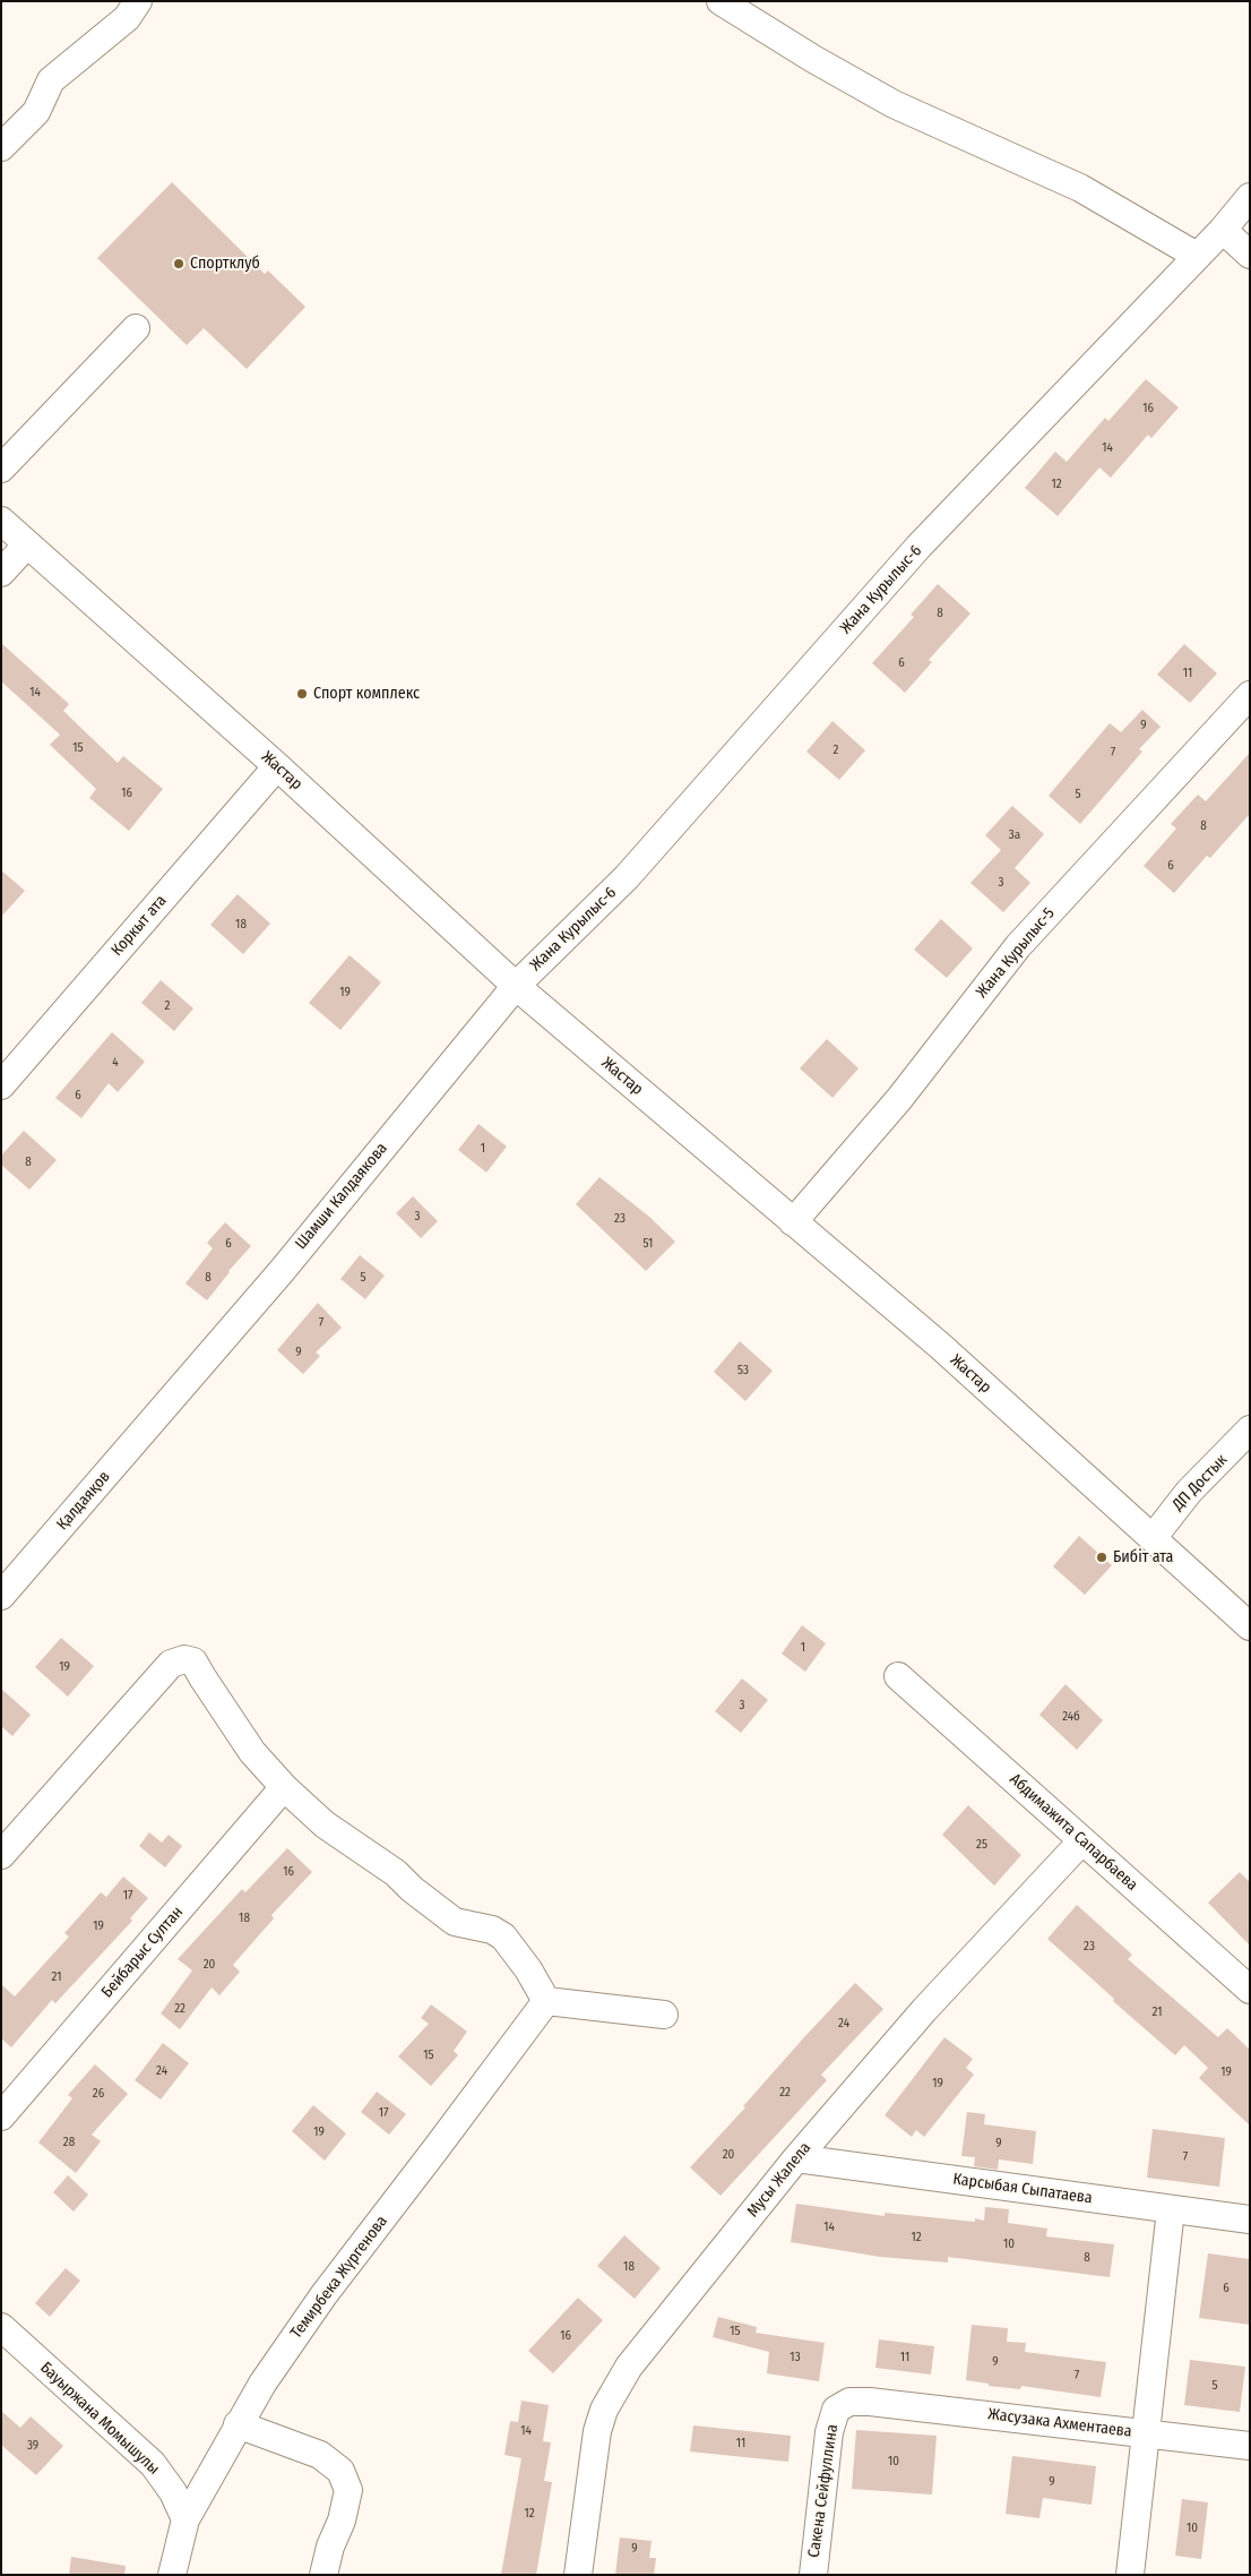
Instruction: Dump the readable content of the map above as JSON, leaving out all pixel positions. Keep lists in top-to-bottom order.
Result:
{
  "streets": {
    "street": [
      "Жана Курылыс-6",
      "Жастар",
      "Коркыт ата",
      "Жана Курылыс-5",
      "Шамши Калдаякова",
      "ДП Достык",
      "Қалдаяқов",
      "Абдимажита Сапарбаева",
      "Бейбарыс Султан",
      "Мусы Жалела",
      "Карсыбая Сыпатаева",
      "Темирбека Жүргенова",
      "Бауыржана Момышулы",
      "Жасузака Ахментаева",
      "Сакена Сейфуллина"
    ]
  },
  "crossings": [
    ["Жана Курылыс-6", "Жастар"],
    ["Жана Курылыс-6", "Шамши Калдаякова"],
    ["Жастар", "Коркыт ата"],
    ["Жастар", "Жана Курылыс-5"],
    ["Жастар", "Шамши Калдаякова"],
    ["Жастар", "ДП Достык"],
    ["Шамши Калдаякова", "Қалдаяқов"],
    ["Абдимажита Сапарбаева", "Мусы Жалела"],
    ["Мусы Жалела", "Карсыбая Сыпатаева"],
    ["Темирбека Жүргенова", "Бауыржана Момышулы"],
    ["Жасузака Ахментаева", "Сакена Сейфуллина"]
  ],
  "places": ["Спортклуб", "Спорт комплекс", "Бибіт ата"],
  "house_numbers": [
    "16",
    "14",
    "12",
    "8",
    "6",
    "11",
    "14",
    "9",
    "15",
    "2",
    "7",
    "16",
    "5",
    "8",
    "3а",
    "6",
    "3",
    "18",
    "19",
    "2",
    "4",
    "6",
    "1",
    "8",
    "3",
    "23",
    "6",
    "51",
    "8",
    "5",
    "7",
    "9",
    "53",
    "1",
    "19",
    "3",
    "24б",
    "25",
    "16",
    "17",
    "18",
    "19",
    "23",
    "20",
    "21",
    "22",
    "21",
    "24",
    "15",
    "24",
    "19",
    "19",
    "22",
    "26",
    "17",
    "19",
    "28",
    "9",
    "20",
    "7",
    "14",
    "12",
    "10",
    "8",
    "18",
    "6",
    "15",
    "16",
    "13",
    "11",
    "9",
    "7",
    "5",
    "14",
    "11",
    "39",
    "10",
    "9",
    "12",
    "10",
    "9"
  ]
}
